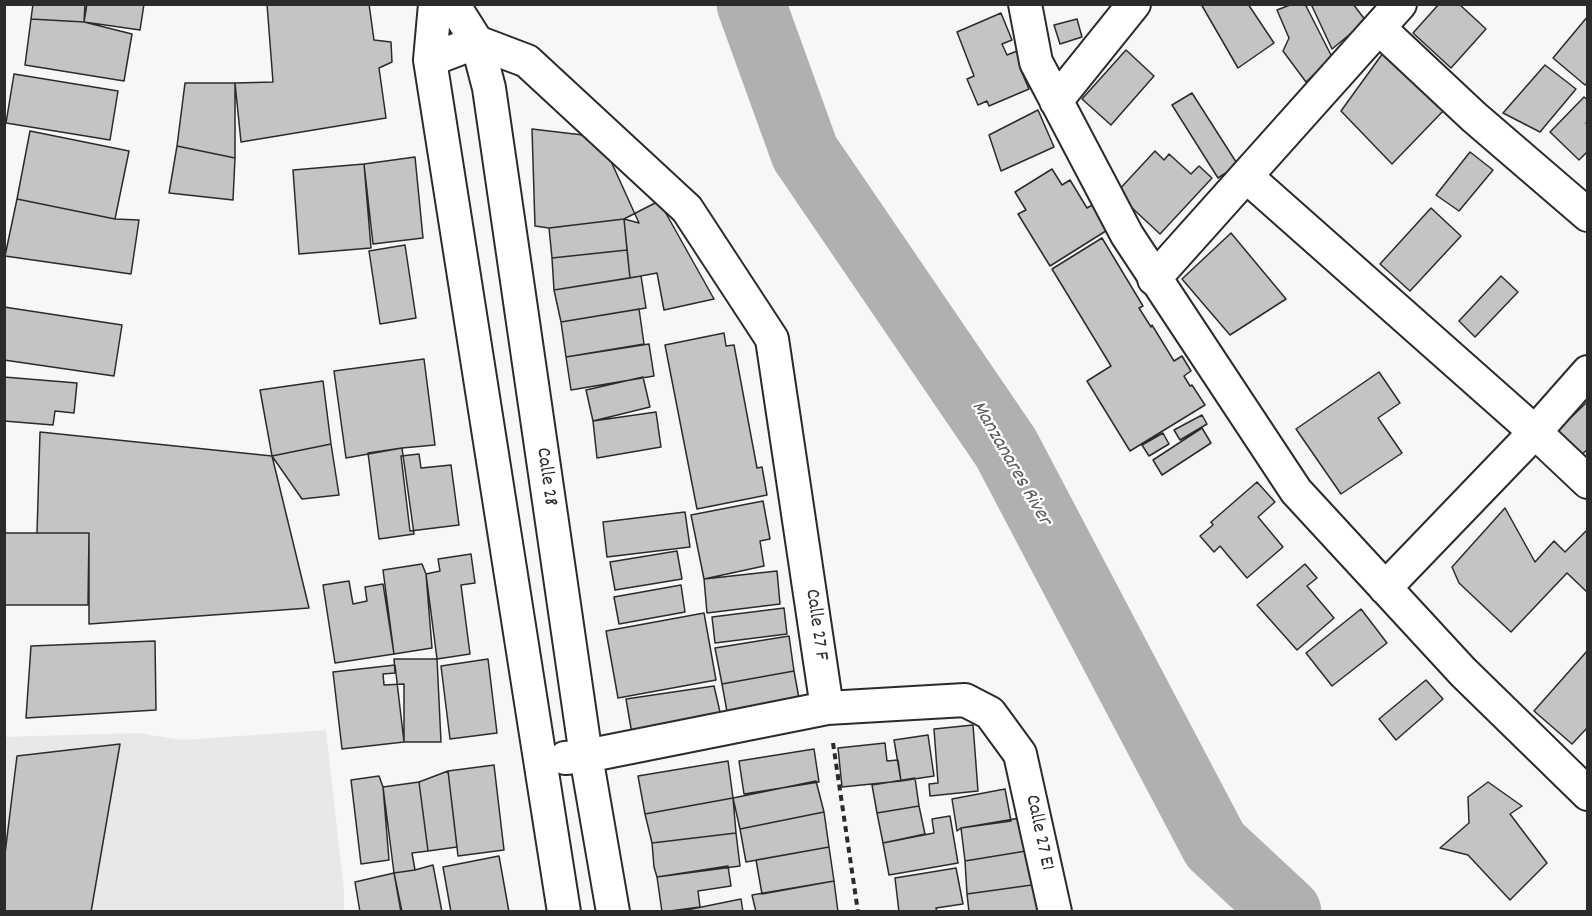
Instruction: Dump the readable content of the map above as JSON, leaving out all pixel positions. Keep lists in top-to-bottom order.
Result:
{
  "streets": {
    "street": ["Calle 28", "Calle 27 F", "Calle 27 E1"]
  },
  "crossings": [
    ["Calle 28", "Calle 27 F"],
    ["Calle 27 F", "Calle 27 E1"]
  ],
  "water": ["Manzanares River"]
}
